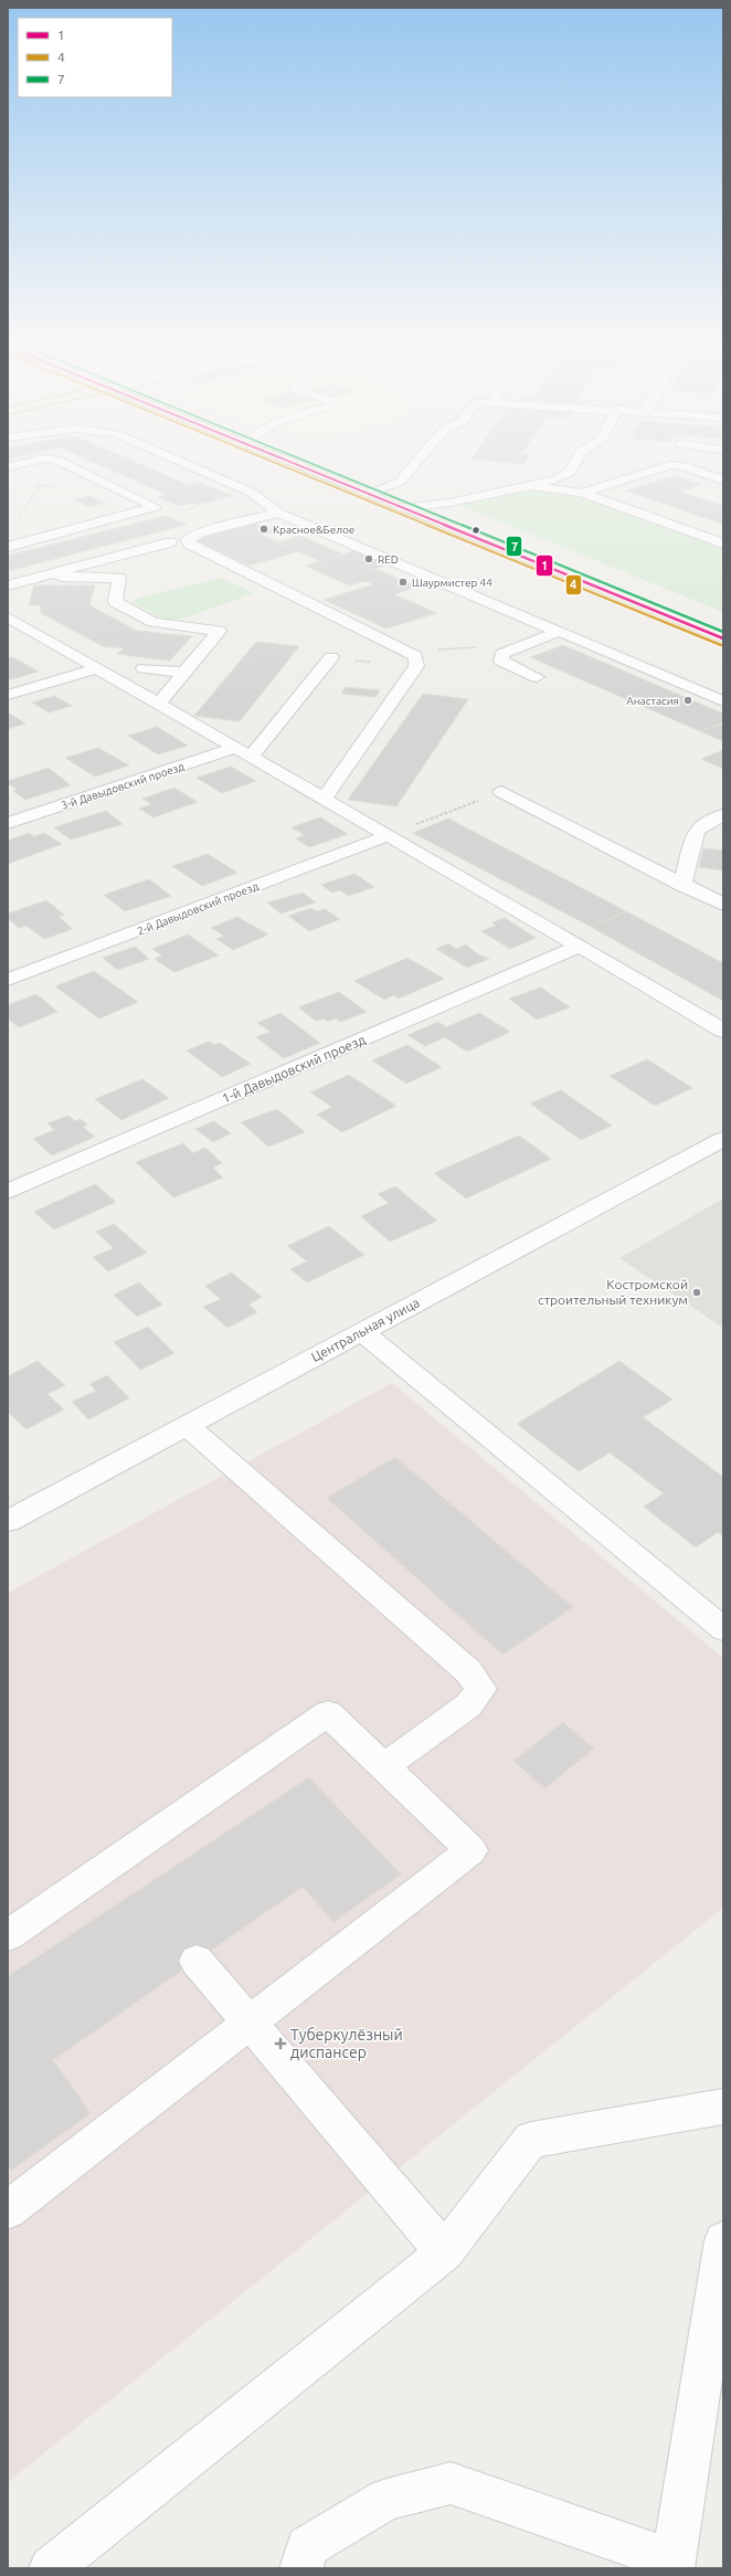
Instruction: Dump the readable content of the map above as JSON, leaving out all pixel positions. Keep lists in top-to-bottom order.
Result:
{
  "streets": {
    "street": [
      "3-й Давыдовский проезд",
      "2-й Давыдовский проезд",
      "1-й Давыдовский проезд",
      "Центральная улица"
    ]
  },
  "places": {
    "other": [
      "Красное&Белое",
      "RED",
      "Шаурмистер 44",
      "Анастасия",
      "Костромской строительный техникум"
    ],
    "health": ["Туберкулёзный диспансер"]
  },
  "lines": ["transit line 1", "transit line 4", "transit line 7"],
  "legend": ["1", "4", "7"]
}
